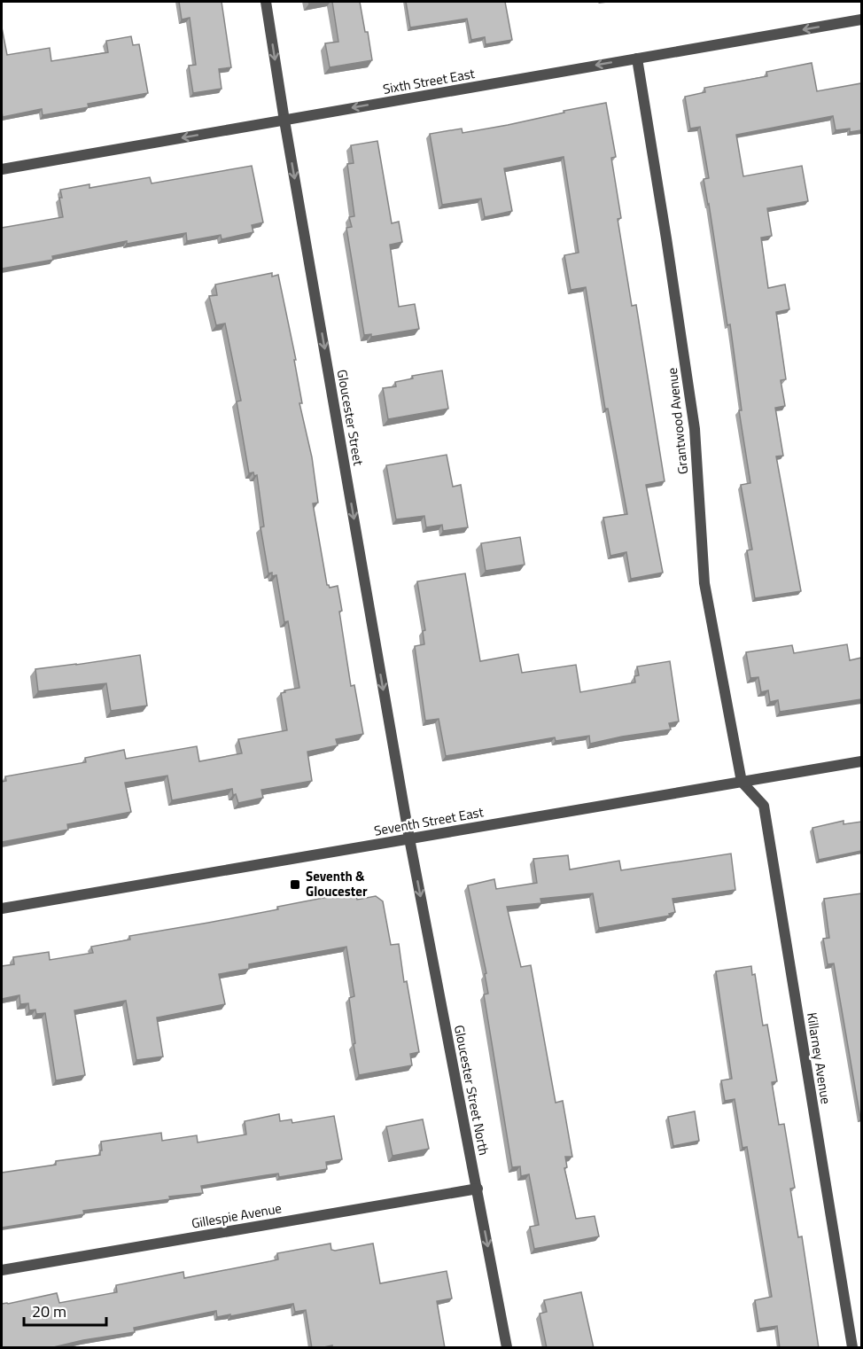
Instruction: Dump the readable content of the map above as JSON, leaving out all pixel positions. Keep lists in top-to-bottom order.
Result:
{
  "streets": {
    "street": [
      "Sixth Street East",
      "Gloucester Street",
      "Grantwood Avenue",
      "Seventh Street East",
      "Killarney Avenue",
      "Gloucester Street North",
      "Gillespie Avenue"
    ]
  },
  "crossings": [
    ["Sixth Street East", "Gloucester Street"],
    ["Sixth Street East", "Grantwood Avenue"],
    ["Gloucester Street", "Seventh Street East"],
    ["Gloucester Street", "Gloucester Street North"],
    ["Grantwood Avenue", "Seventh Street East"],
    ["Grantwood Avenue", "Killarney Avenue"],
    ["Seventh Street East", "Killarney Avenue"],
    ["Seventh Street East", "Gloucester Street North"],
    ["Gloucester Street North", "Gillespie Avenue"]
  ],
  "one_way": ["Sixth Street East", "Gloucester Street", "Gloucester Street North"],
  "places": {
    "transit": ["Seventh & Gloucester"]
  },
  "scale_bar": "20 m"
}
